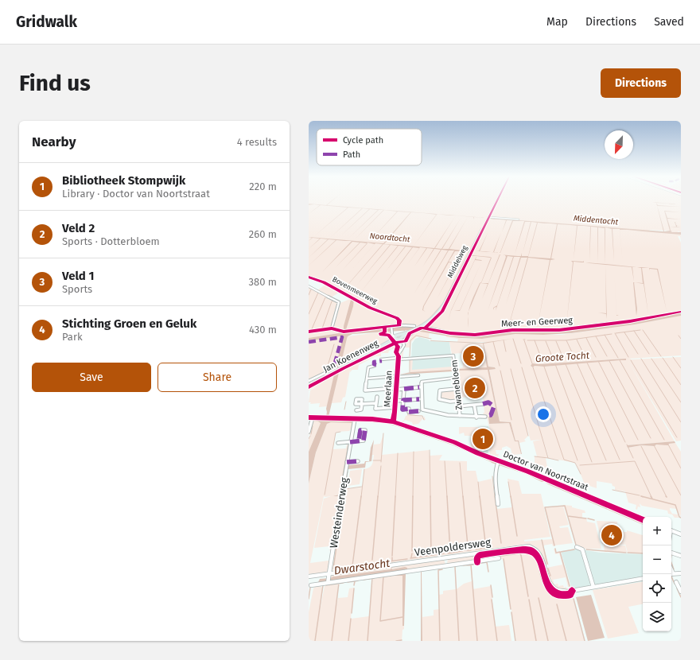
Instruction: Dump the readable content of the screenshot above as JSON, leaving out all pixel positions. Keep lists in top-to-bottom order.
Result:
{
  "streets": {
    "main road": ["Middelweg", "Jan Koenenweg"],
    "street": [
      "Bovenmeerweg",
      "Meer- en Geerweg",
      "Zwanebloem",
      "Meerlaan",
      "Doctor van Noortstraat",
      "Westeinderweg",
      "Veenpoldersweg"
    ]
  },
  "crossings": [
    ["Middelweg", "Meer- en Geerweg"],
    ["Middelweg", "Jan Koenenweg"],
    ["Middelweg", "Meerlaan"],
    ["Jan Koenenweg", "Meerlaan"],
    ["Zwanebloem", "Meerlaan"],
    ["Meerlaan", "Doctor van Noortstraat"],
    ["Doctor van Noortstraat", "Westeinderweg"],
    ["Westeinderweg", "Veenpoldersweg"]
  ],
  "water": [
    "Middentocht",
    "Noordtocht",
    "Groote Tocht",
    "Dwarstocht"
  ],
  "legend": ["Cycle path", "Path"],
  "north": "bottom left",
  "page": {
    "header": "Gridwalk",
    "nav": ["Map", "Directions", "Saved"],
    "buttons": [
      "Directions",
      ["Save", "Share"]
    ],
    "title": "Find us",
    "heading": ["Nearby", "4 results"],
    "list": [
      {
        "mark": "1",
        "name": "Bibliotheek Stompwijk",
        "note": "Library · Doctor van Noortstraat",
        "value": "220 m"
      },
      {
        "mark": "2",
        "name": "Veld 2",
        "note": "Sports · Dotterbloem",
        "value": "260 m"
      },
      {
        "mark": "3",
        "name": "Veld 1",
        "note": "Sports",
        "value": "380 m"
      },
      {
        "mark": "4",
        "name": "Stichting Groen en Geluk",
        "note": "Park",
        "value": "430 m"
      }
    ],
    "pins": [
      "3",
      "2",
      "1",
      "4"
    ],
    "map_buttons": ["+", "−"]
  }
}
